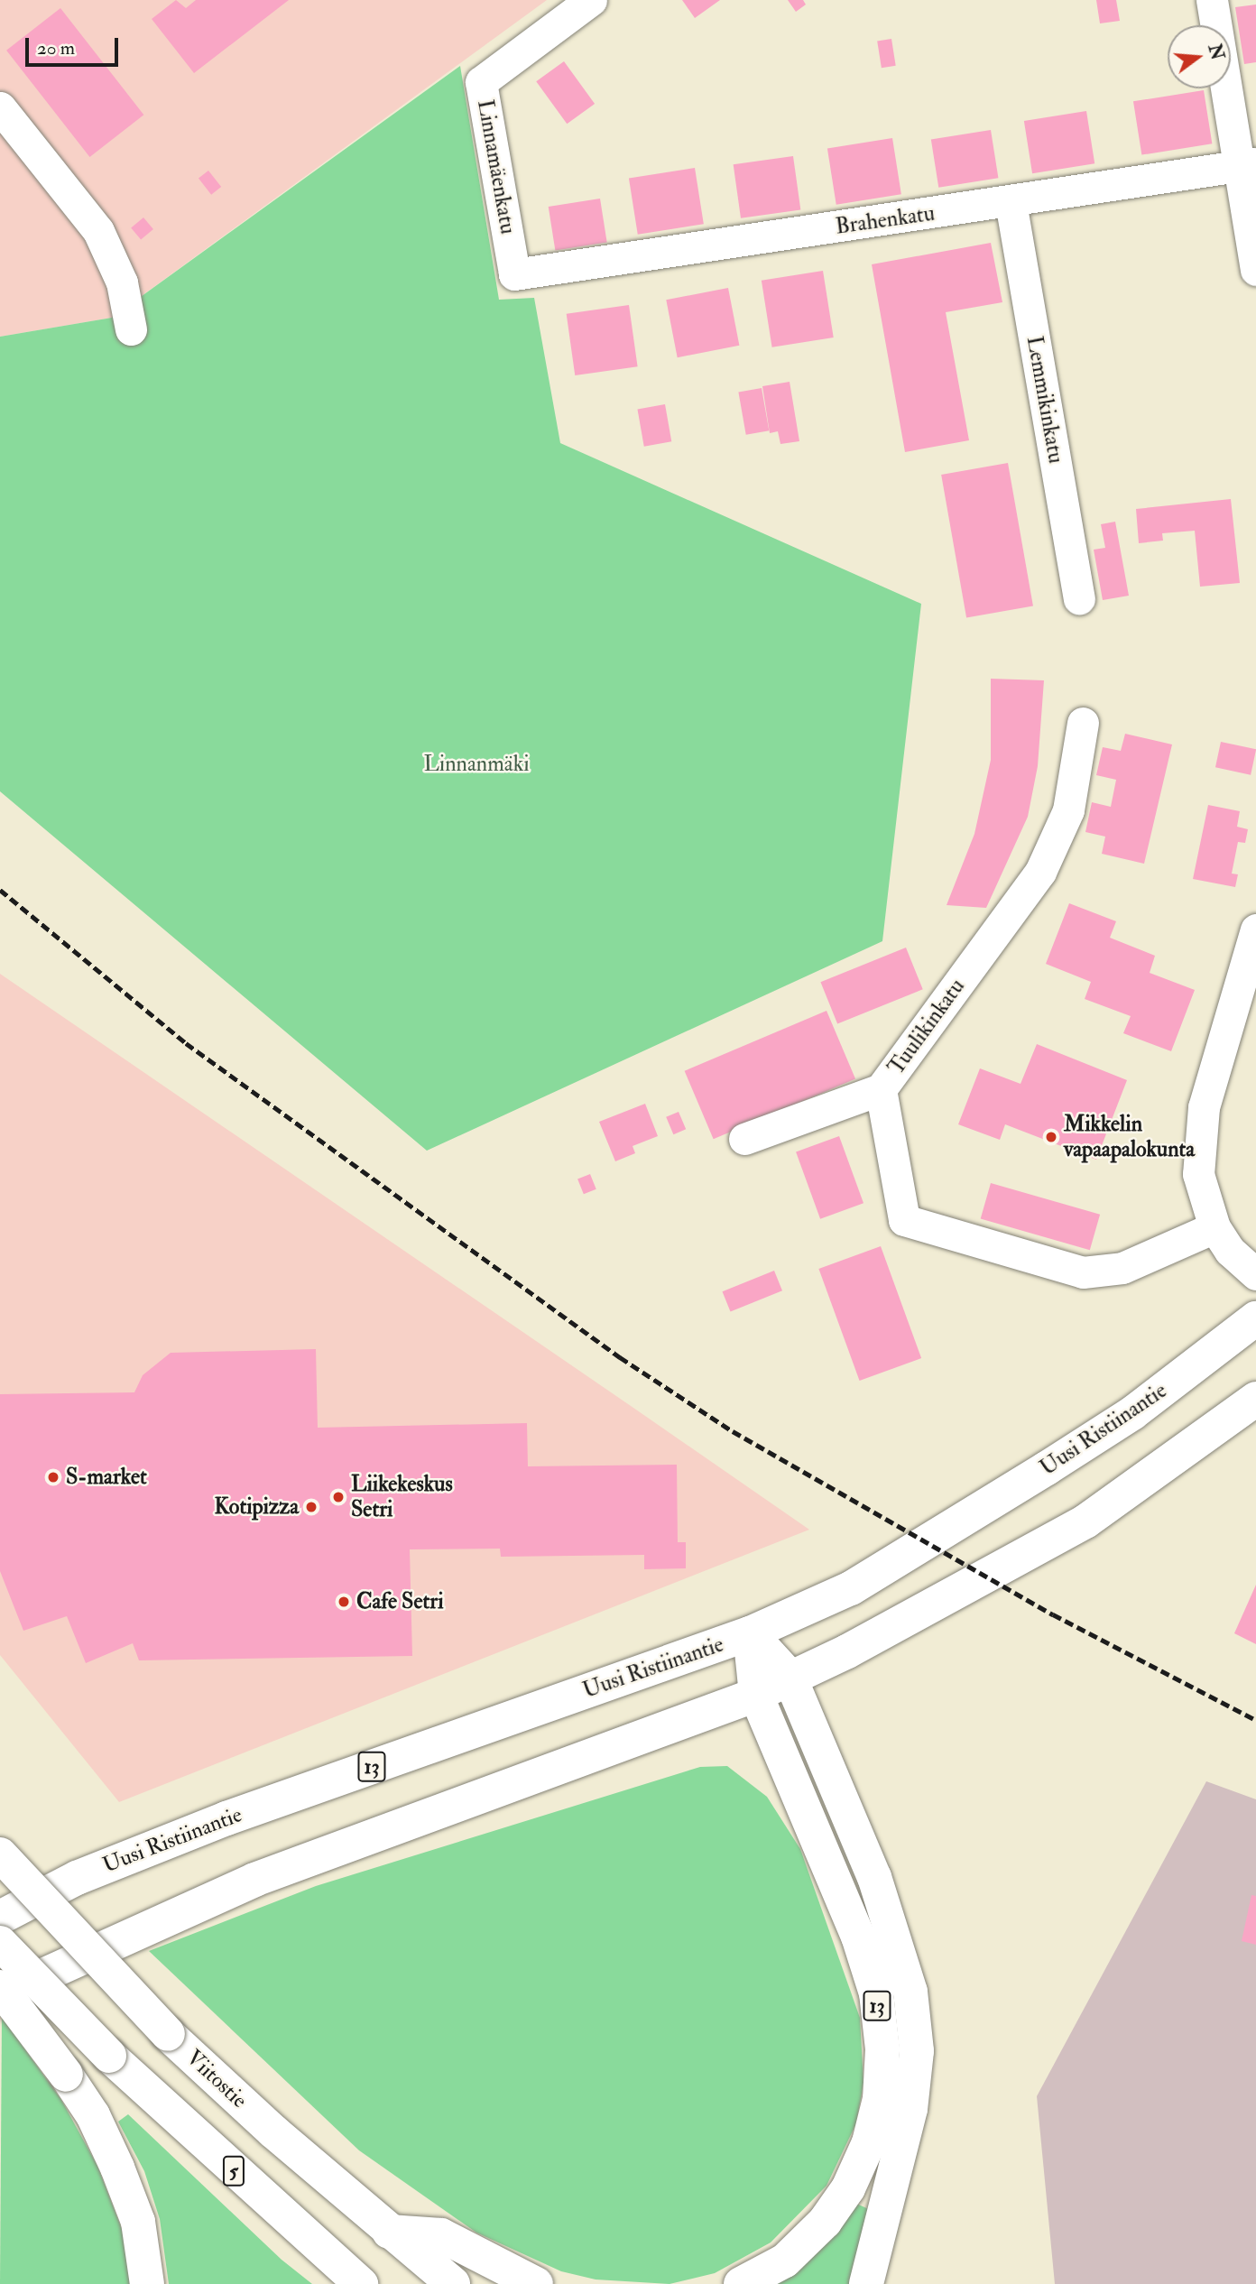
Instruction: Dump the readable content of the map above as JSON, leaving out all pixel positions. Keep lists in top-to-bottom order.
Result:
{
  "streets": {
    "main road": [
      "Uusi Ristiinantie",
      "13",
      "Viitostie",
      "5"
    ],
    "street": [
      "Linnamäenkatu",
      "Brahenkatu",
      "Lemmikinkatu",
      "Tuulikinkatu"
    ]
  },
  "crossings": [
    ["Linnamäenkatu", "Brahenkatu"],
    ["Brahenkatu", "Lemmikinkatu"]
  ],
  "parks": ["Linnanmäki"],
  "places": [
    "Mikkelin vapaapalokunta",
    "S-market",
    "Liikekeskus Setri",
    "Kotipizza",
    "Cafe Setri"
  ],
  "scale_bar": "20 m",
  "north": "right"
}
